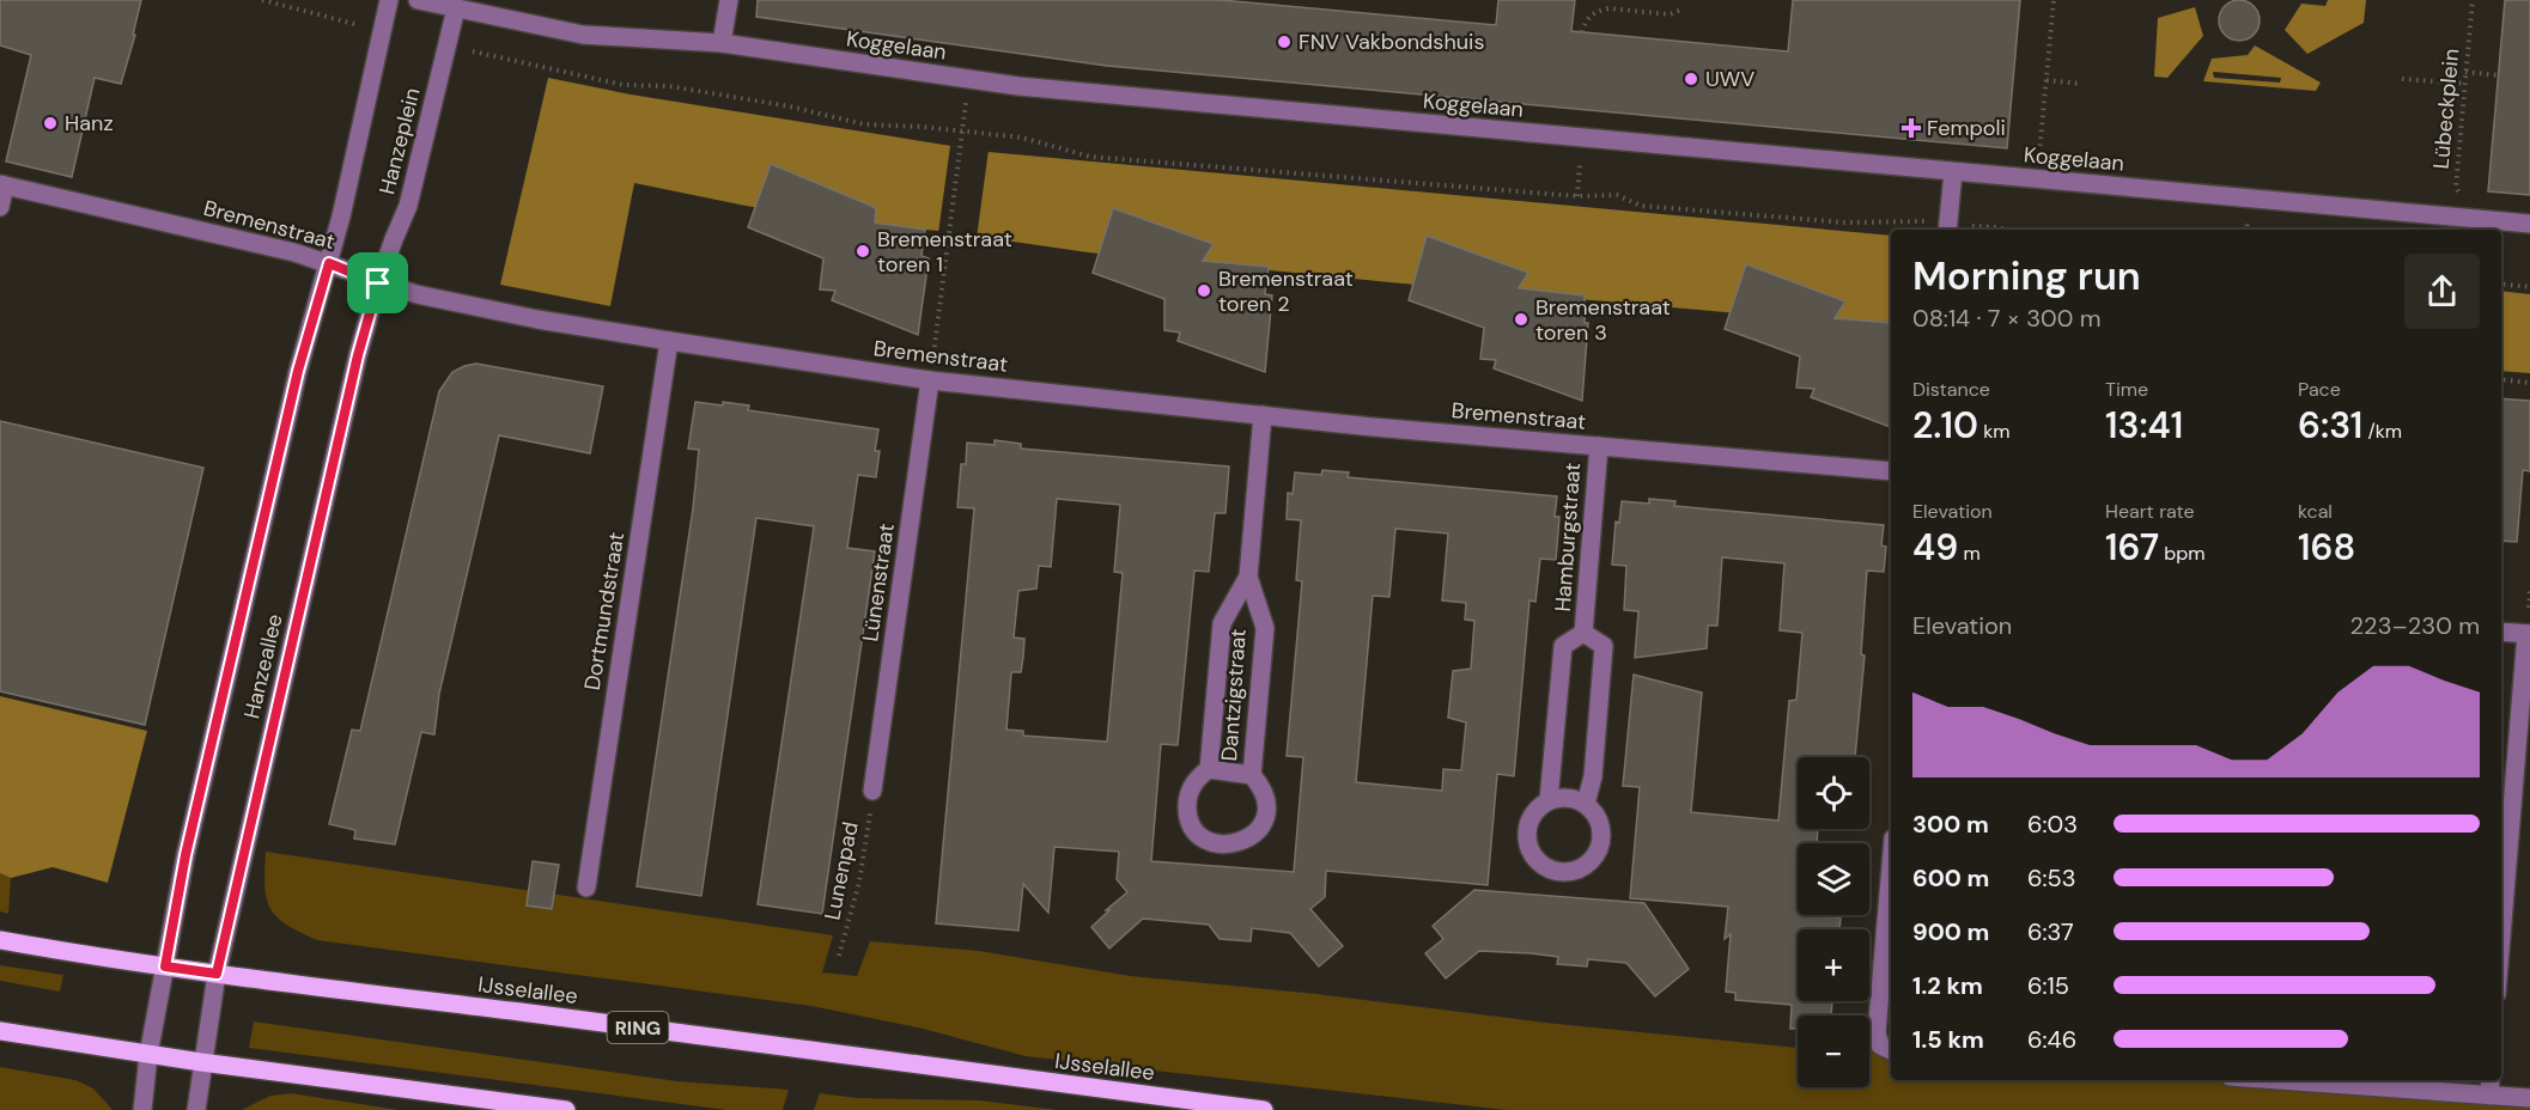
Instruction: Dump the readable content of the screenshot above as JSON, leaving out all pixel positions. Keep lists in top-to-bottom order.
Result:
{
  "streets": {
    "main road": ["IJsselallee", "RING"],
    "street": [
      "Koggelaan",
      "Hanzeplein",
      "Bremenstraat",
      "Hamburgstraat",
      "Lünenstraat",
      "Dortmundstraat",
      "Hanzeallee",
      "Dantzigstraat"
    ],
    "path": ["Lübeckplein", "Lunenpad"]
  },
  "crossings": [
    ["Koggelaan", "Lübeckplein"],
    ["Koggelaan", "Hanzeplein"],
    ["Hanzeplein", "Bremenstraat"],
    ["Hanzeplein", "Hanzeallee"],
    ["Bremenstraat", "Hamburgstraat"],
    ["Bremenstraat", "Lünenstraat"],
    ["Bremenstraat", "Dortmundstraat"],
    ["Bremenstraat", "Hanzeallee"],
    ["Bremenstraat", "Dantzigstraat"],
    ["Lünenstraat", "Lunenpad"],
    ["Hanzeallee", "IJsselallee"]
  ],
  "places": {
    "other": [
      "FNV Vakbondshuis",
      "UWV",
      "Hanz",
      "Bremenstraat toren 1",
      "Bremenstraat toren 2",
      "Bremenstraat toren 3"
    ],
    "health": ["Fempoli"]
  },
  "page": {
    "heading": ["Morning run", "08:14 · 7 × 300 m"],
    "stats": [
      ["Distance", "2.10 km"],
      ["Time", "13:41"],
      ["Pace", "6:31 /km"],
      ["Elevation", "49 m"],
      ["Heart rate", "167 bpm"],
      ["kcal", "168"]
    ],
    "chart": ["Elevation", "223–230 m"],
    "map_buttons": ["+", "−"],
    "list": [
      {
        "name": "300 m",
        "note": "6:03"
      },
      {
        "name": "600 m",
        "note": "6:53"
      },
      {
        "name": "900 m",
        "note": "6:37"
      },
      {
        "name": "1.2 km",
        "note": "6:15"
      },
      {
        "name": "1.5 km",
        "note": "6:46"
      }
    ]
  }
}
